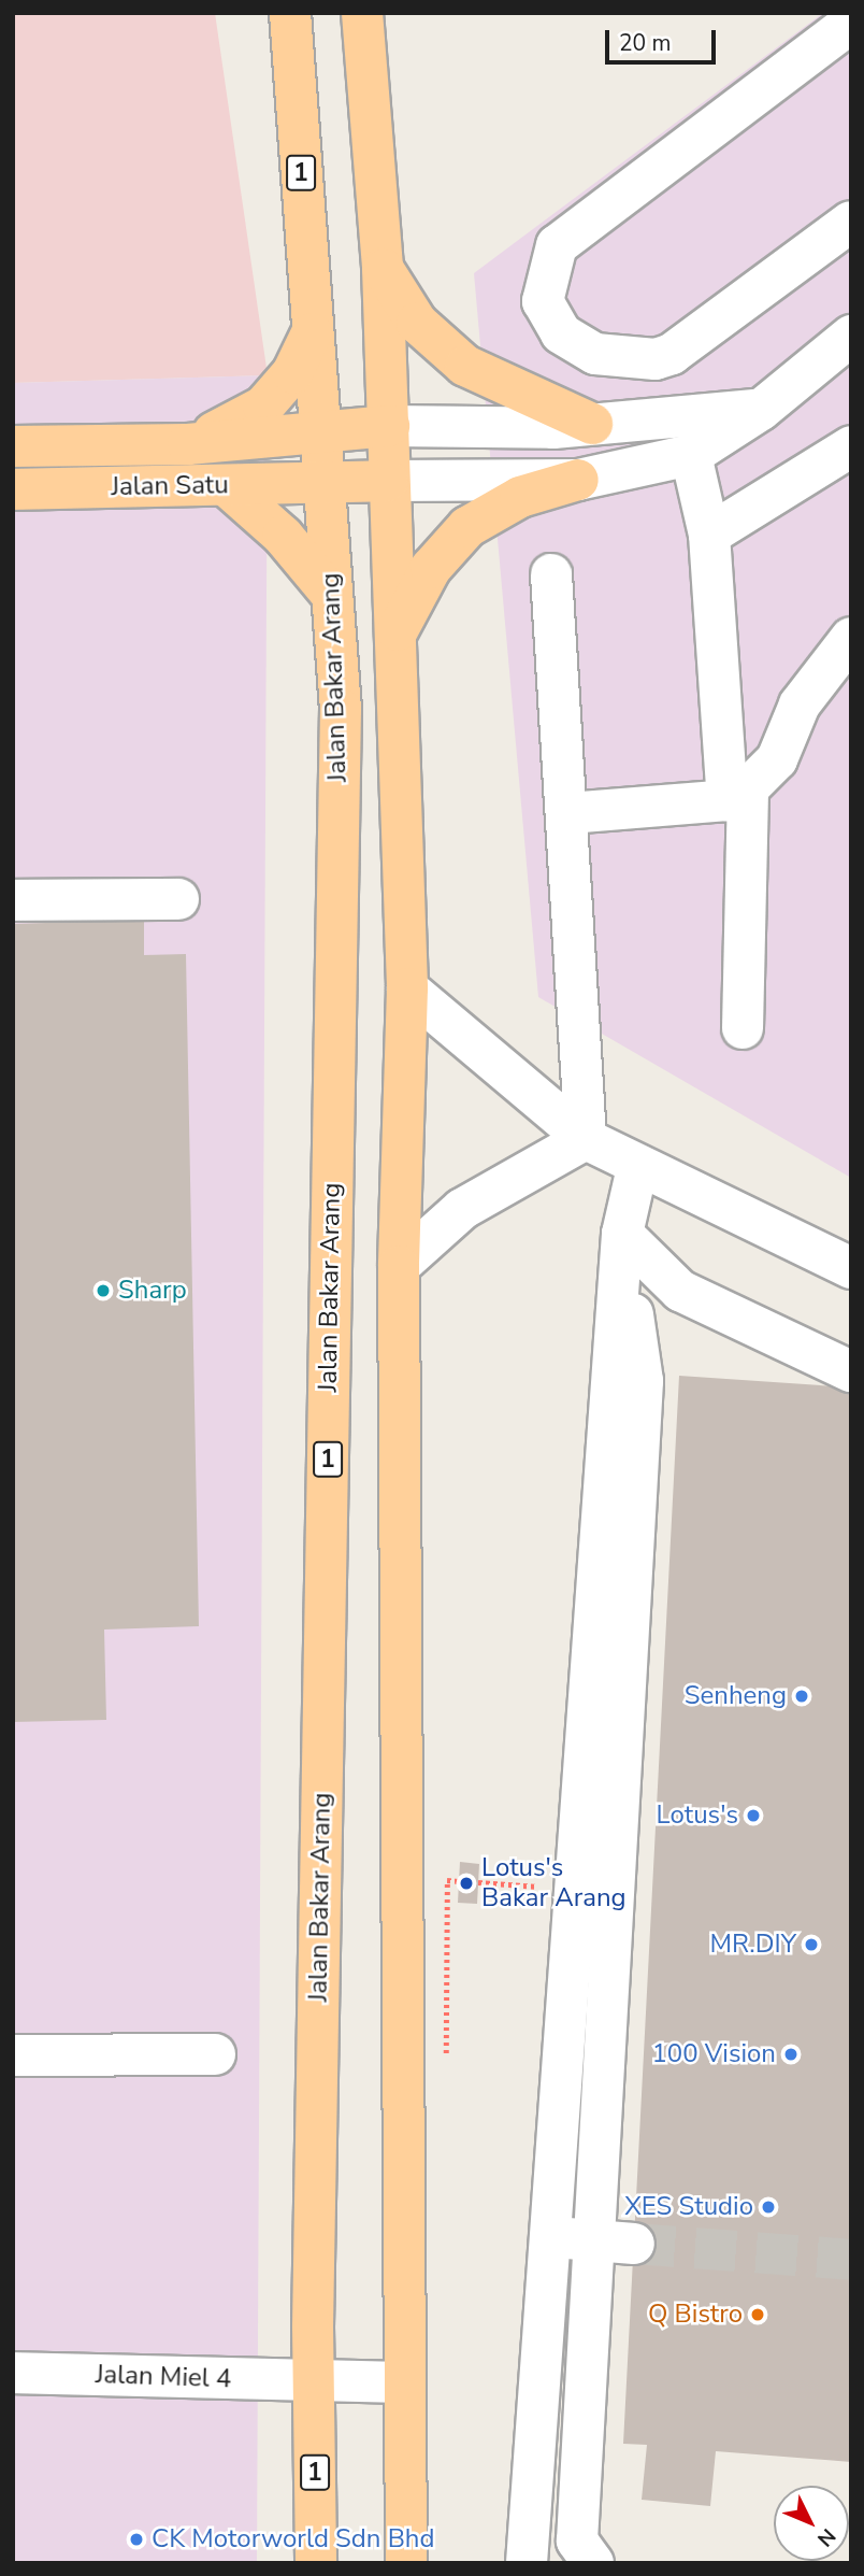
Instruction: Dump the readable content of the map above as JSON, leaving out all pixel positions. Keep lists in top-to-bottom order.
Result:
{
  "streets": {
    "main road": ["1", "Jalan Satu", "Jalan Bakar Arang"],
    "street": ["Jalan Miel 4"]
  },
  "crossings": [
    ["Jalan Satu", "Jalan Bakar Arang"],
    ["Jalan Bakar Arang", "Jalan Miel 4"]
  ],
  "places": [
    "Sharp",
    "Senheng",
    "Lotus's",
    "Lotus's Bakar Arang",
    "MR.DIY",
    "100 Vision",
    "XES Studio",
    "Q Bistro",
    "CK Motorworld Sdn Bhd"
  ],
  "scale_bar": "20 m",
  "north": "bottom right"
}
